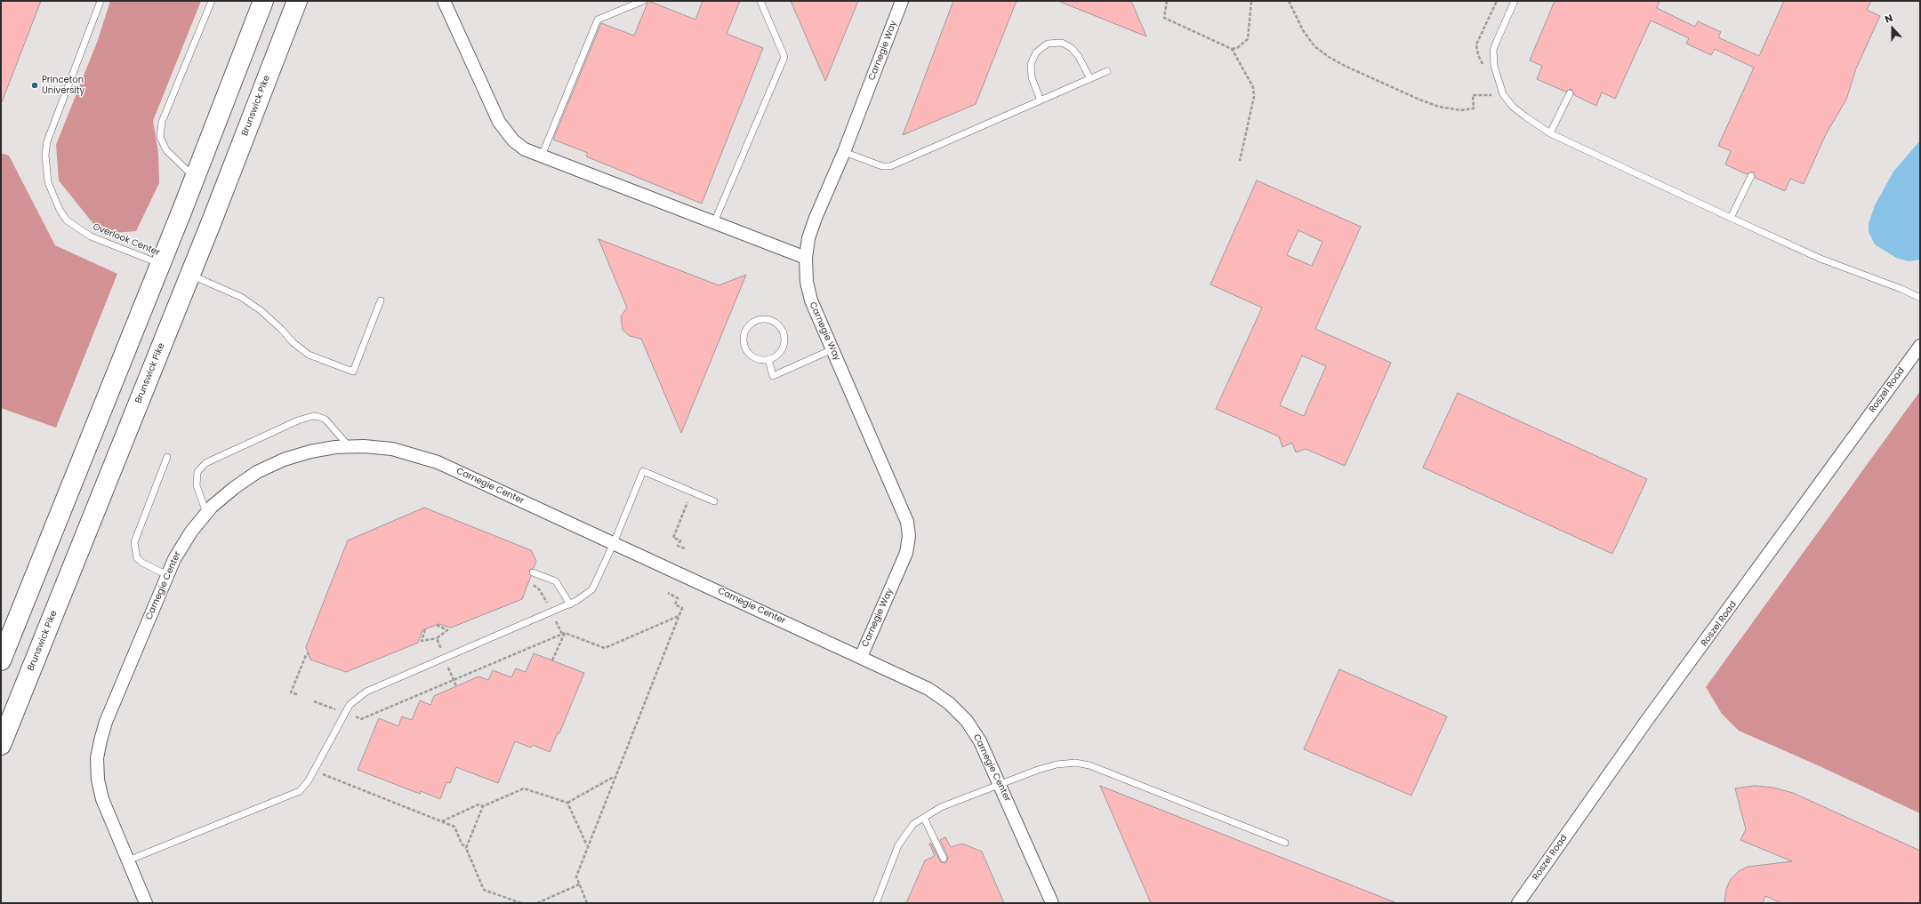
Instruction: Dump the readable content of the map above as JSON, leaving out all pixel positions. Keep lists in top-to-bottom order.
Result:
{
  "streets": {
    "highway": ["Brunswick Pike"],
    "street": ["Carnegie Way", "Roszel Road", "Carnegie Center"],
    "lane": ["Overlook Center"]
  },
  "crossings": [
    ["Carnegie Way", "Carnegie Center"]
  ],
  "places": ["Princeton University"],
  "north": "top"
}
